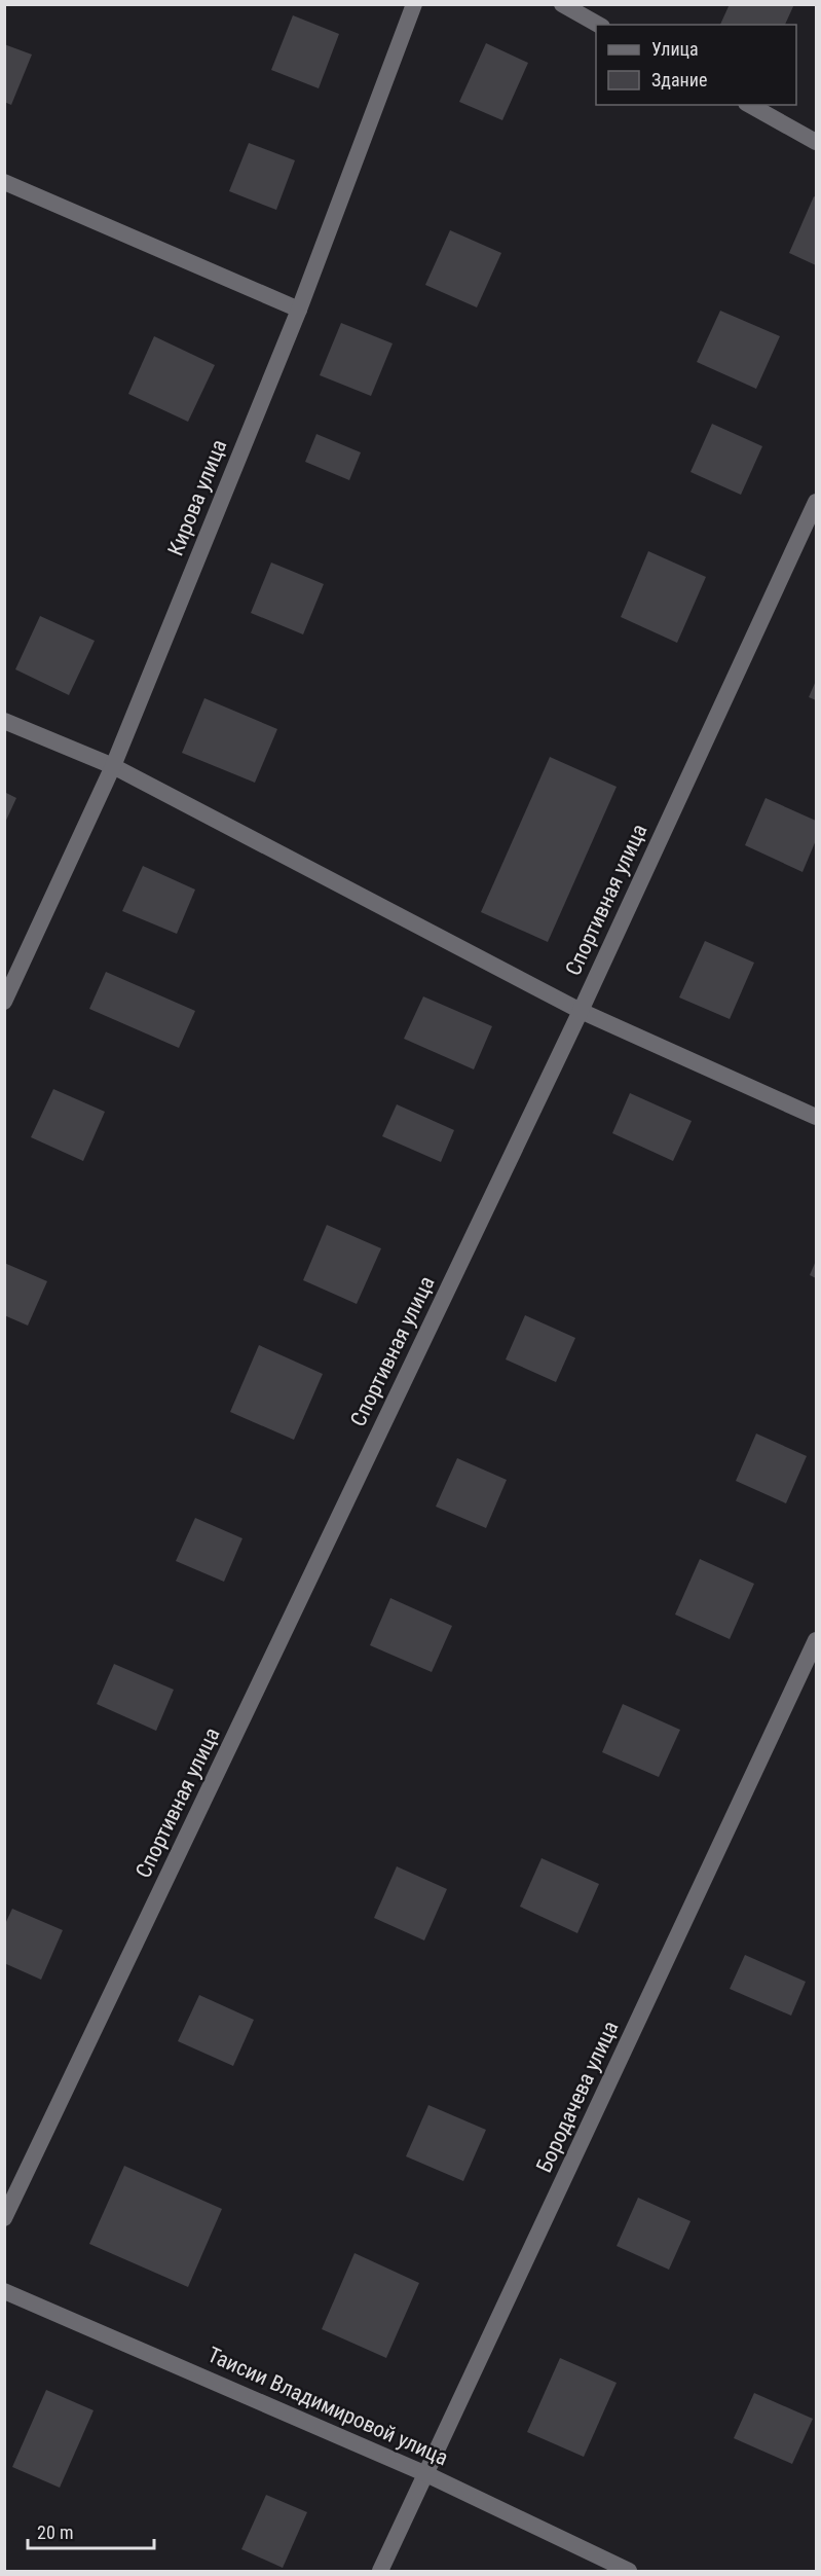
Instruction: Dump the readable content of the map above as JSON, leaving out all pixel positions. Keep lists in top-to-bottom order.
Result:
{
  "streets": {
    "street": [
      "Кирова улица",
      "Спортивная улица",
      "Бородачева улица",
      "Таисии Владимировой улица"
    ]
  },
  "crossings": [
    ["Бородачева улица", "Таисии Владимировой улица"]
  ],
  "legend": ["Улица", "Здание"],
  "scale_bar": "20 m"
}
